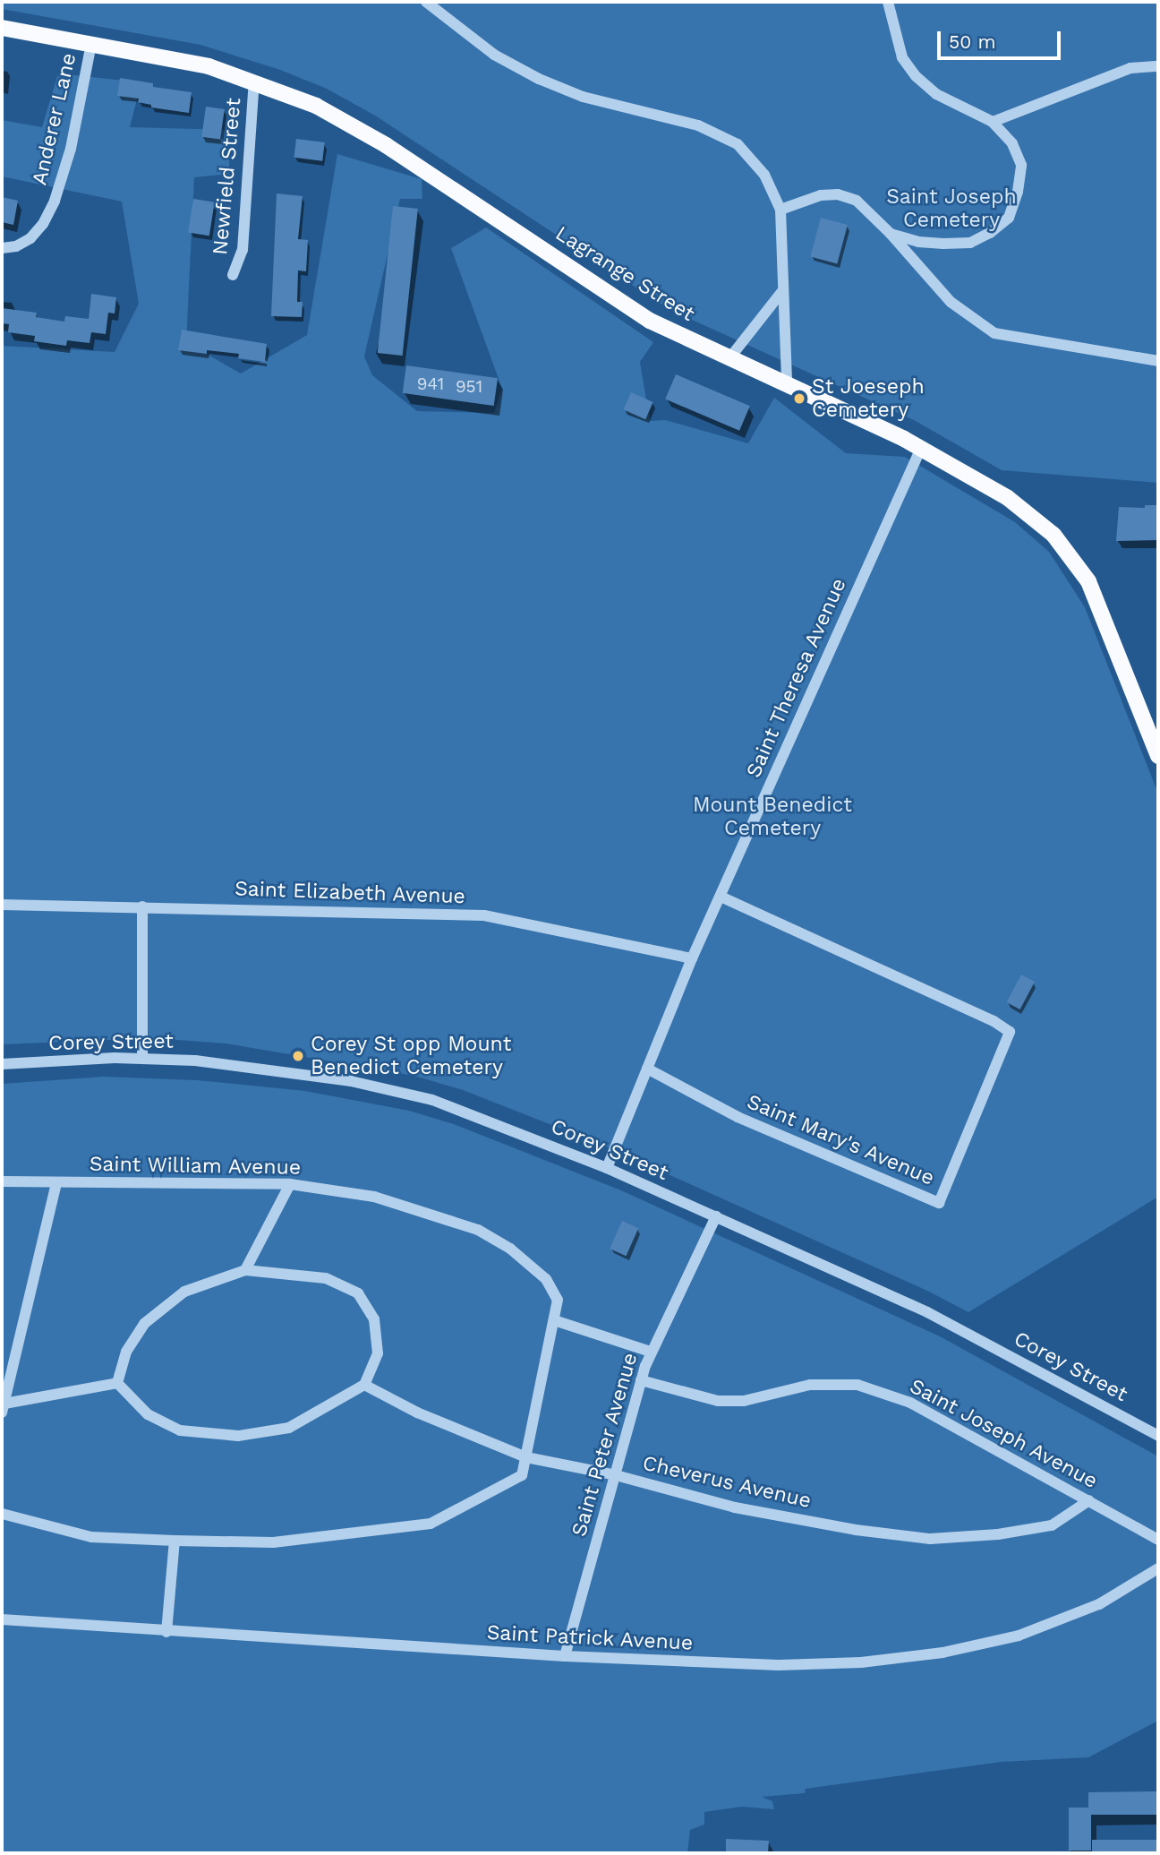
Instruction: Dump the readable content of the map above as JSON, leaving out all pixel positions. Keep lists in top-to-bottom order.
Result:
{
  "streets": {
    "main road": ["Lagrange Street"],
    "street": [
      "Anderer Lane",
      "Newfield Street",
      "Saint Theresa Avenue",
      "Saint Elizabeth Avenue",
      "Corey Street",
      "Saint Mary's Avenue",
      "Saint William Avenue",
      "Saint Joseph Avenue",
      "Saint Peter Avenue",
      "Cheverus Avenue",
      "Saint Patrick Avenue"
    ]
  },
  "crossings": [
    ["Anderer Lane", "Lagrange Street"],
    ["Newfield Street", "Lagrange Street"],
    ["Lagrange Street", "Saint Theresa Avenue"],
    ["Saint Theresa Avenue", "Saint Elizabeth Avenue"],
    ["Saint Theresa Avenue", "Corey Street"],
    ["Saint Theresa Avenue", "Saint Mary's Avenue"],
    ["Corey Street", "Saint Peter Avenue"],
    ["Saint William Avenue", "Cheverus Avenue"],
    ["Saint Joseph Avenue", "Saint Peter Avenue"],
    ["Saint Joseph Avenue", "Cheverus Avenue"],
    ["Saint Peter Avenue", "Cheverus Avenue"],
    ["Saint Peter Avenue", "Saint Patrick Avenue"]
  ],
  "parks": ["Saint Joseph Cemetery", "Mount Benedict Cemetery"],
  "places": ["St Joeseph Cemetery", "Corey St opp Mount Benedict Cemetery"],
  "house_numbers": ["941", "951"],
  "scale_bar": "50 m"
}
